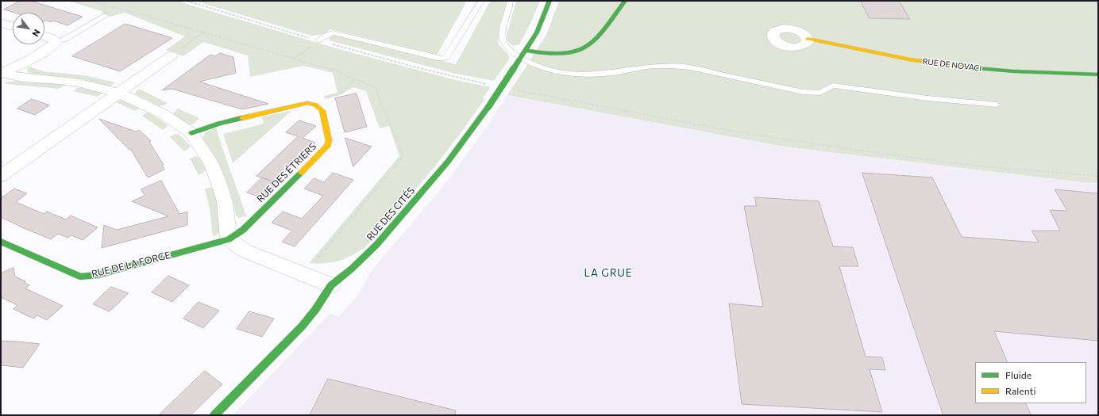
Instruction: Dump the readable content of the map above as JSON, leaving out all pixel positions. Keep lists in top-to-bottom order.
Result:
{
  "streets": {
    "street": [
      "RUE DE NOVACI",
      "RUE DES ÉTRIERS",
      "RUE DES CITÉS",
      "RUE DE LA FORGE"
    ]
  },
  "crossings": [
    ["RUE DES ÉTRIERS", "RUE DE LA FORGE"]
  ],
  "districts": ["LA GRUE"],
  "legend": ["Fluide", "Ralenti"],
  "north": "bottom right"
}
